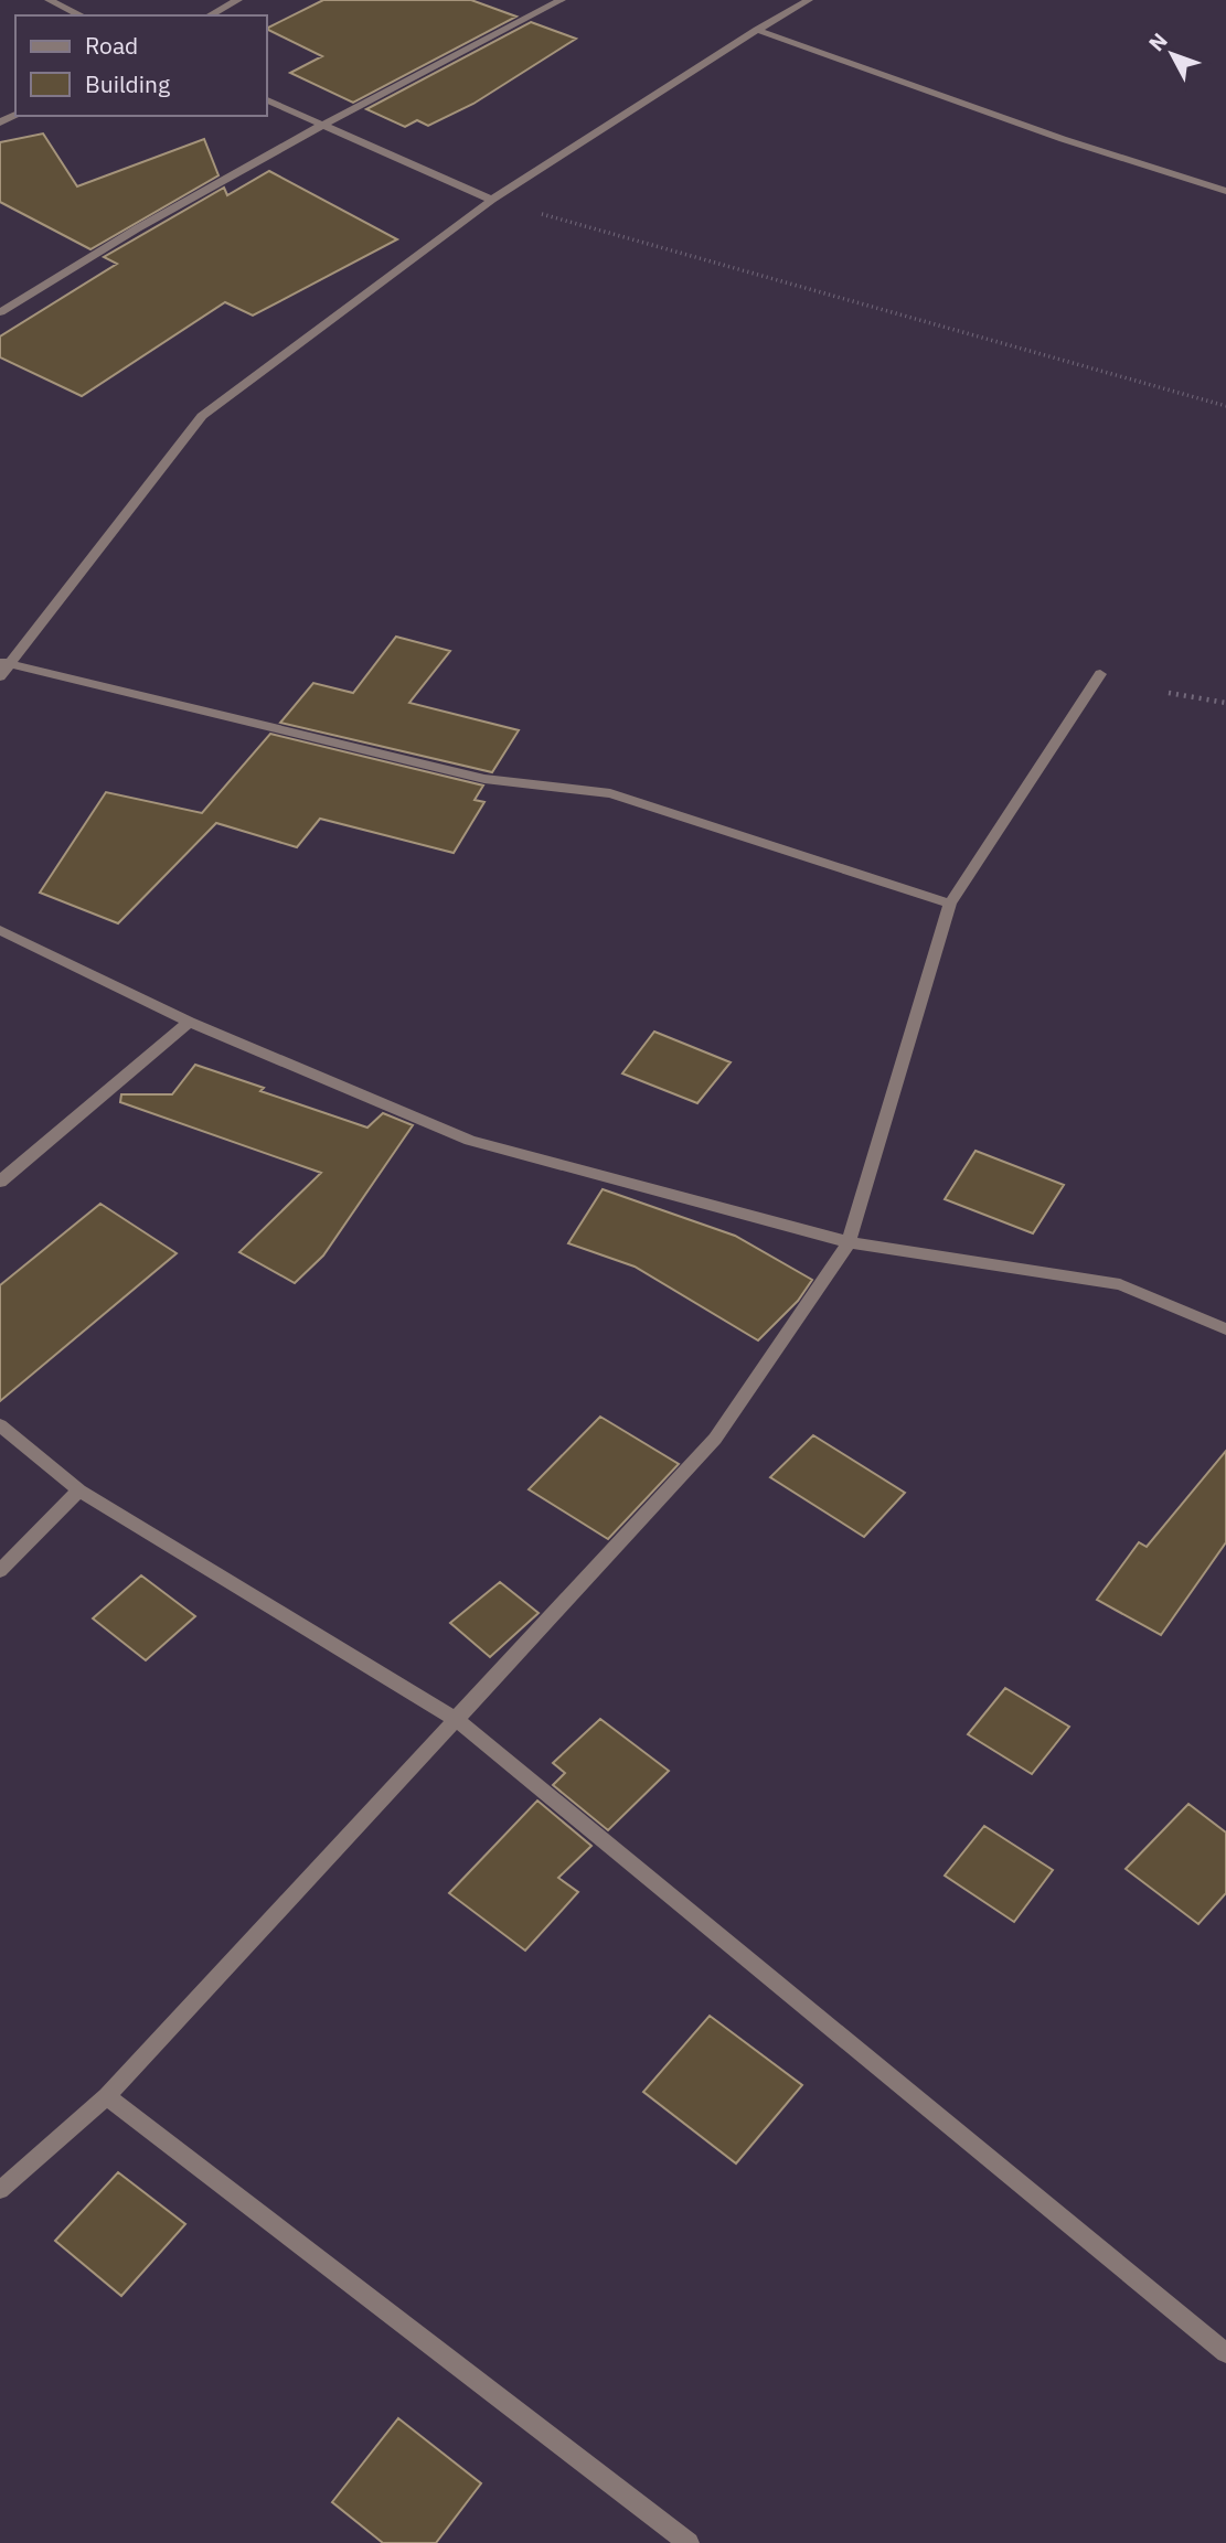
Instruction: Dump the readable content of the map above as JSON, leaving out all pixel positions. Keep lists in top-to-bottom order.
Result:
{
  "legend": ["Road", "Building"],
  "north": "top left"
}
